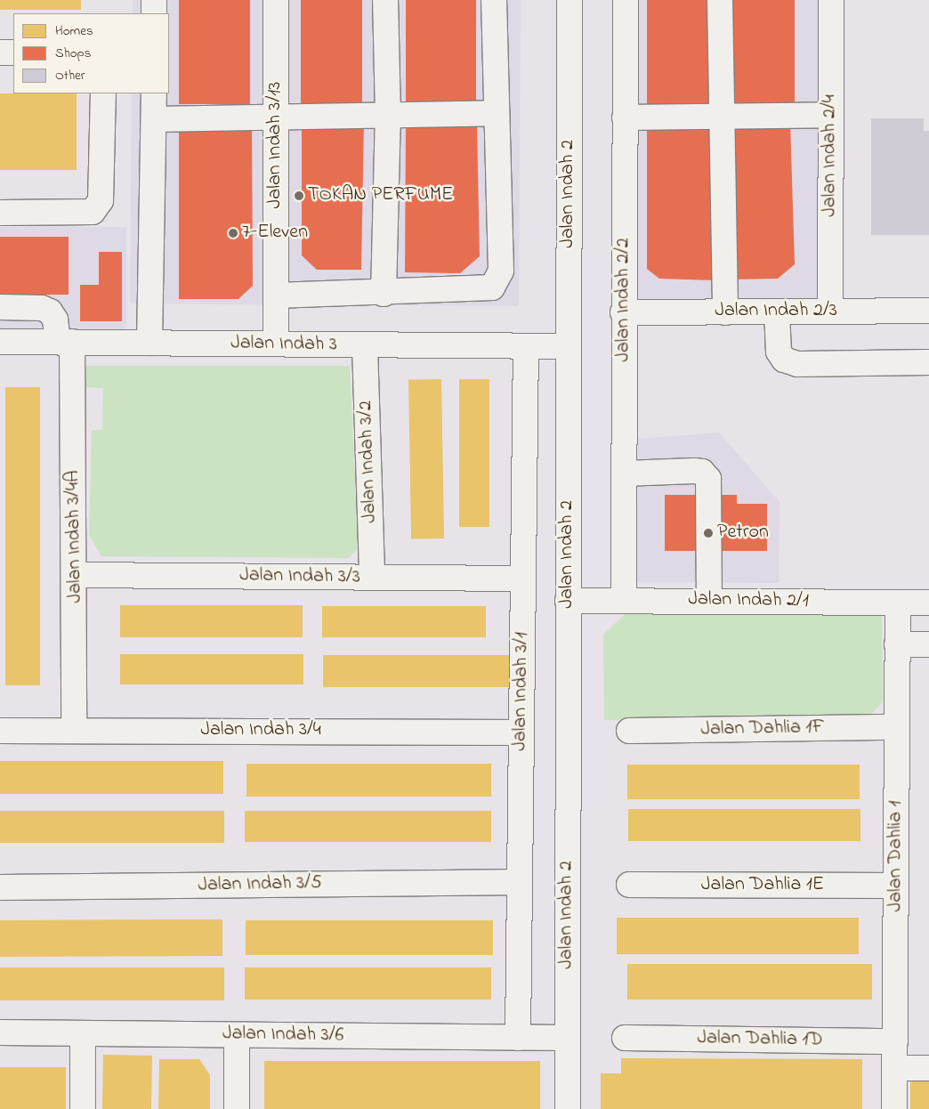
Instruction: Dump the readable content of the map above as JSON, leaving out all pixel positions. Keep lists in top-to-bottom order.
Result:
{
  "streets": {
    "street": [
      "Jalan Indah 3/13",
      "Jalan Indah 2/4",
      "Jalan Indah 2",
      "Jalan Indah 2/2",
      "Jalan Indah 2/3",
      "Jalan Indah 3",
      "Jalan Indah 3/2",
      "Jalan Indah 3/4A",
      "Jalan Indah 3/3",
      "Jalan Indah 2/1",
      "Jalan Indah 3/1",
      "Jalan Dahlia 1F",
      "Jalan Indah 3/4",
      "Jalan Dahlia 1",
      "Jalan Indah 3/5",
      "Jalan Dahlia 1E",
      "Jalan Indah 3/6",
      "Jalan Dahlia 1D"
    ]
  },
  "crossings": [
    ["Jalan Indah 3/13", "Jalan Indah 3"],
    ["Jalan Indah 2/4", "Jalan Indah 2/3"],
    ["Jalan Indah 2", "Jalan Indah 3"],
    ["Jalan Indah 2", "Jalan Indah 2/1"],
    ["Jalan Indah 2", "Jalan Indah 3/6"],
    ["Jalan Indah 2/2", "Jalan Indah 2/3"],
    ["Jalan Indah 2/2", "Jalan Indah 2/1"],
    ["Jalan Indah 3", "Jalan Indah 3/2"],
    ["Jalan Indah 3", "Jalan Indah 3/4A"],
    ["Jalan Indah 3", "Jalan Indah 3/1"],
    ["Jalan Indah 3/2", "Jalan Indah 3/3"],
    ["Jalan Indah 3/4A", "Jalan Indah 3/3"],
    ["Jalan Indah 3/4A", "Jalan Indah 3/4"],
    ["Jalan Indah 3/3", "Jalan Indah 3/1"],
    ["Jalan Indah 2/1", "Jalan Dahlia 1"],
    ["Jalan Indah 3/1", "Jalan Indah 3/4"],
    ["Jalan Indah 3/1", "Jalan Indah 3/5"],
    ["Jalan Indah 3/1", "Jalan Indah 3/6"],
    ["Jalan Dahlia 1F", "Jalan Dahlia 1"],
    ["Jalan Dahlia 1", "Jalan Dahlia 1E"],
    ["Jalan Dahlia 1", "Jalan Dahlia 1D"]
  ],
  "places": ["TOKAN PERFUME", "7-Eleven", "Petron"],
  "legend": ["Homes", "Shops", "Other"]
}
